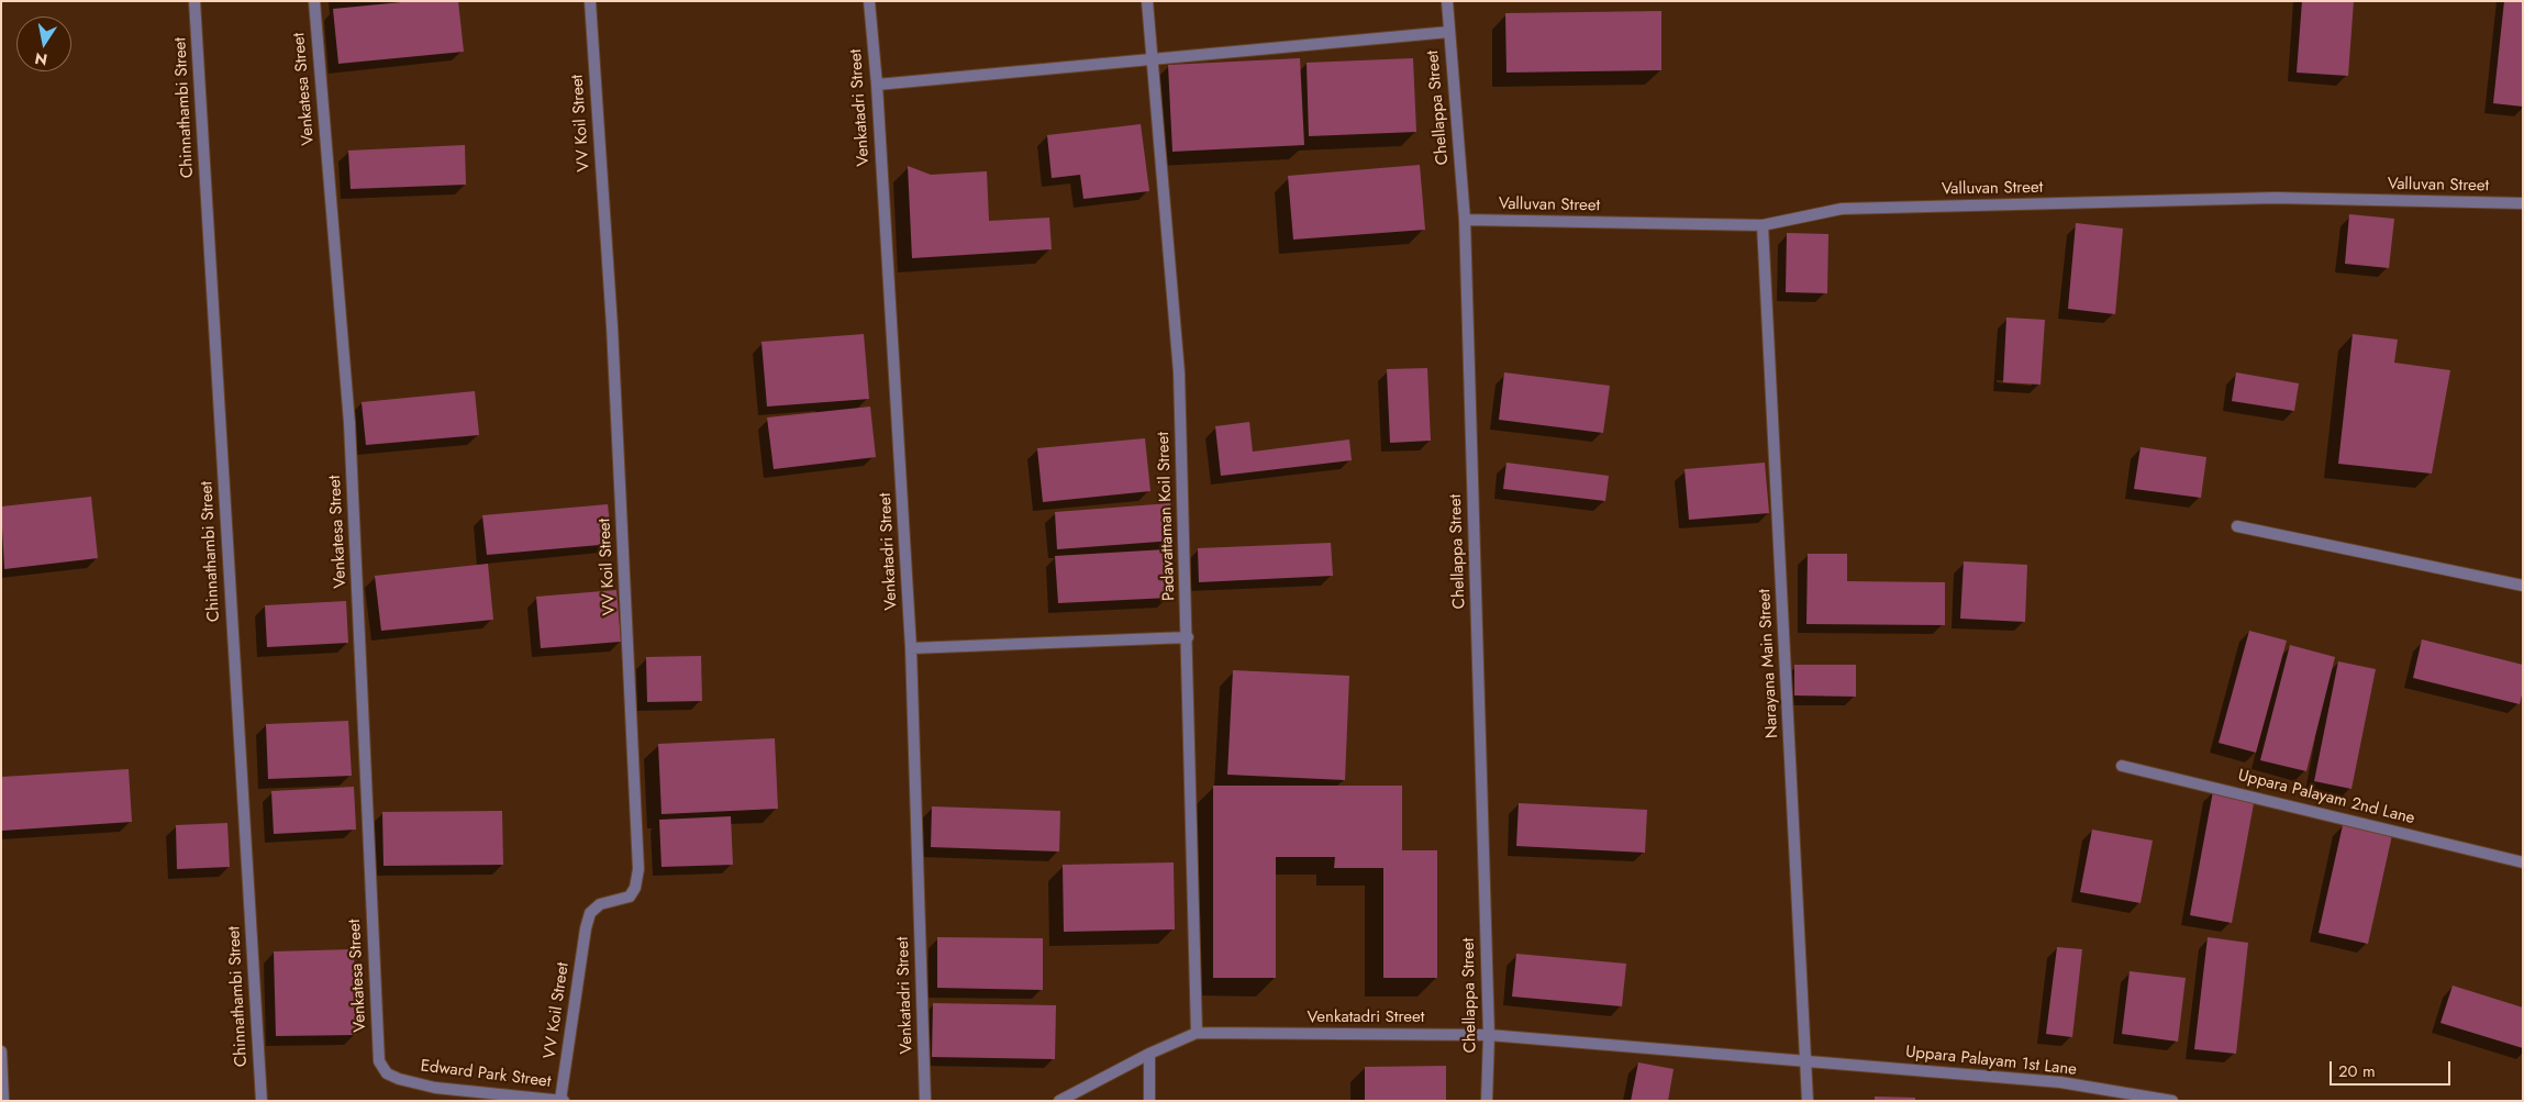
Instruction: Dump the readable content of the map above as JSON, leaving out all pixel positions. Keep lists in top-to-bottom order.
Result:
{
  "streets": {
    "street": [
      "Venkatesa Street",
      "Chinnathambi Street",
      "Venkatadri Street",
      "Chellappa Street",
      "VV Koil Street",
      "Valluvan Street",
      "Padavattaman Koil Street",
      "Narayana Main Street",
      "Uppara Palayam 2nd Lane",
      "Uppara Palayam 1st Lane",
      "Edward Park Street"
    ]
  },
  "crossings": [
    ["Venkatesa Street", "Edward Park Street"],
    ["Venkatadri Street", "Chellappa Street"],
    ["Venkatadri Street", "Padavattaman Koil Street"],
    ["Venkatadri Street", "Narayana Main Street"],
    ["Venkatadri Street", "Uppara Palayam 1st Lane"],
    ["Chellappa Street", "Valluvan Street"],
    ["VV Koil Street", "Edward Park Street"],
    ["Valluvan Street", "Narayana Main Street"],
    ["Narayana Main Street", "Uppara Palayam 1st Lane"]
  ],
  "scale_bar": "20 m",
  "north": "bottom"
}
